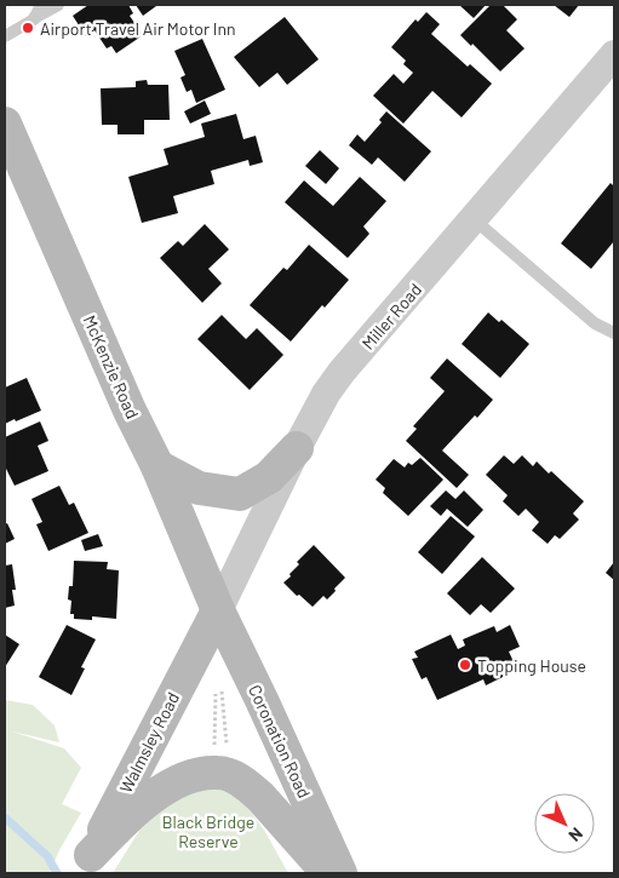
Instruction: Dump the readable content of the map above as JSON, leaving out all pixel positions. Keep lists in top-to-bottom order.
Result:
{
  "streets": {
    "main road": ["McKenzie Road", "Coronation Road", "Walmsley Road"],
    "street": ["Miller Road"]
  },
  "crossings": [
    ["Miller Road", "McKenzie Road"],
    ["Miller Road", "Coronation Road"],
    ["Miller Road", "Walmsley Road"],
    ["McKenzie Road", "Coronation Road"],
    ["McKenzie Road", "Walmsley Road"],
    ["Coronation Road", "Walmsley Road"]
  ],
  "parks": ["Black Bridge Reserve"],
  "places": ["Airport Travel Air Motor Inn", "Topping House"],
  "north": "bottom right"
}
